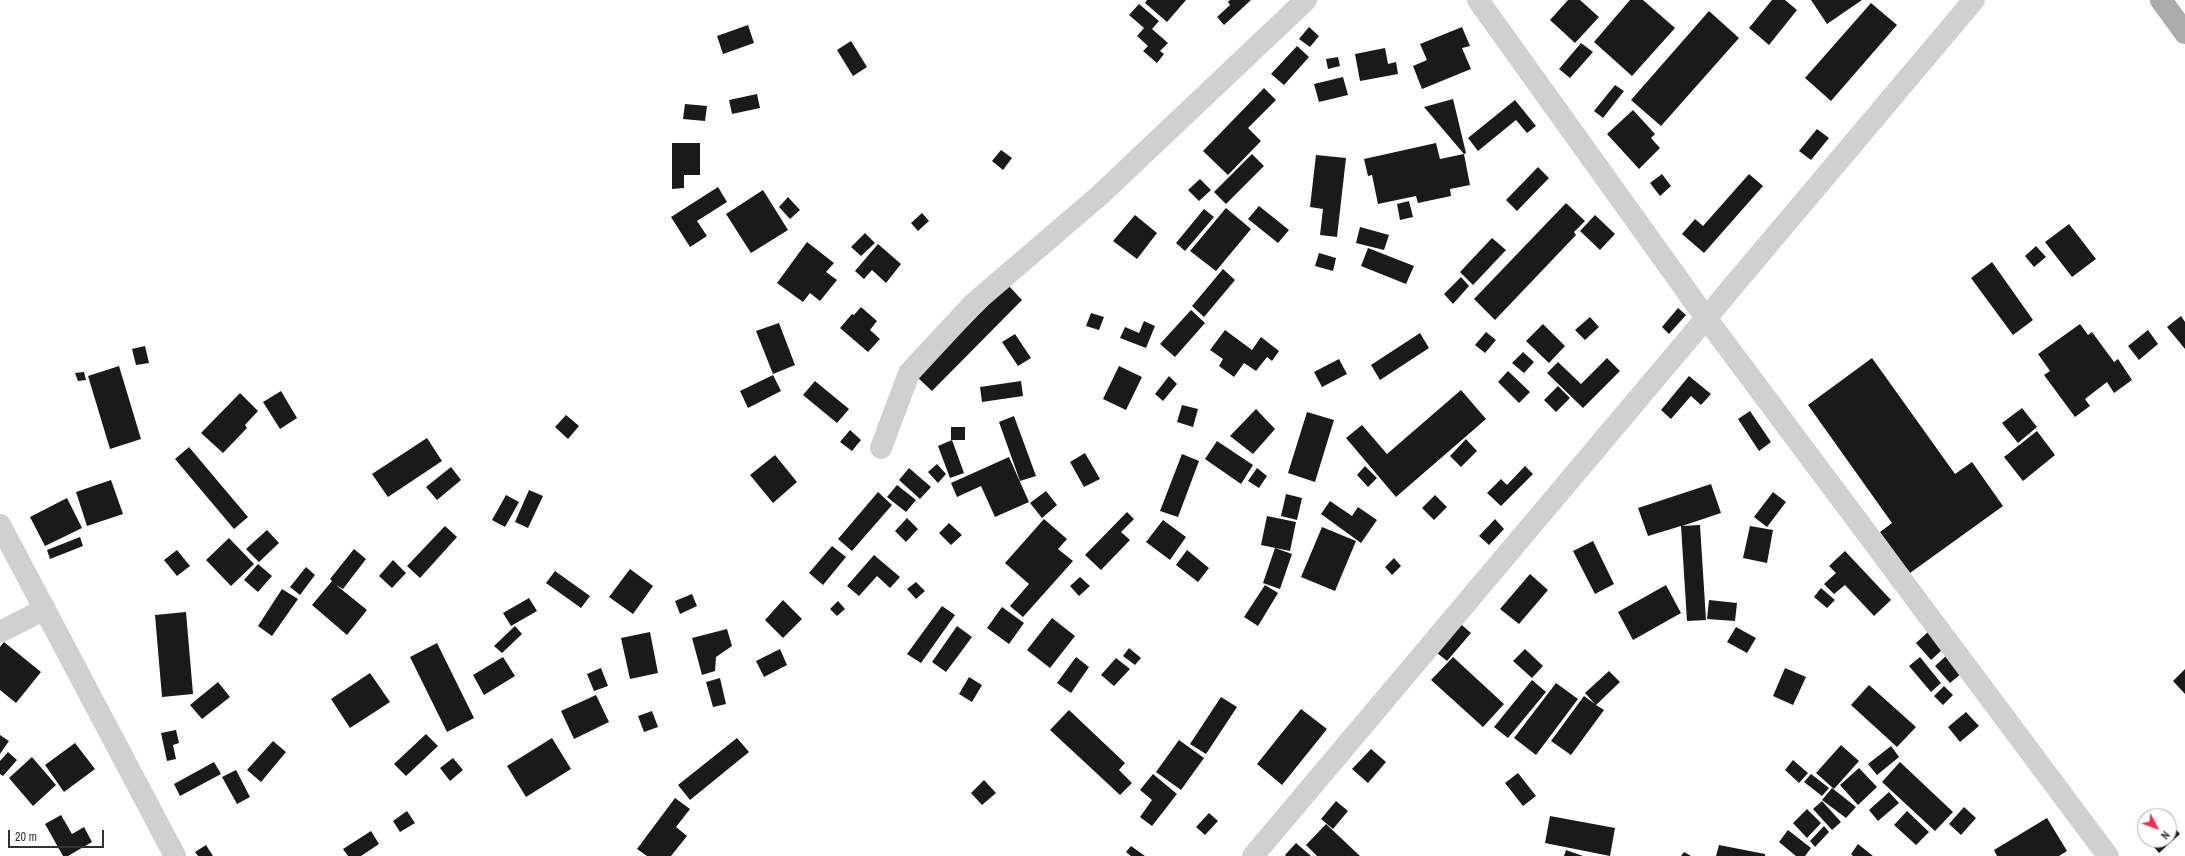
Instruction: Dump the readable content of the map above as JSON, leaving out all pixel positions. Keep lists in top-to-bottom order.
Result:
{
  "scale_bar": "20 m",
  "north": "bottom right"
}
